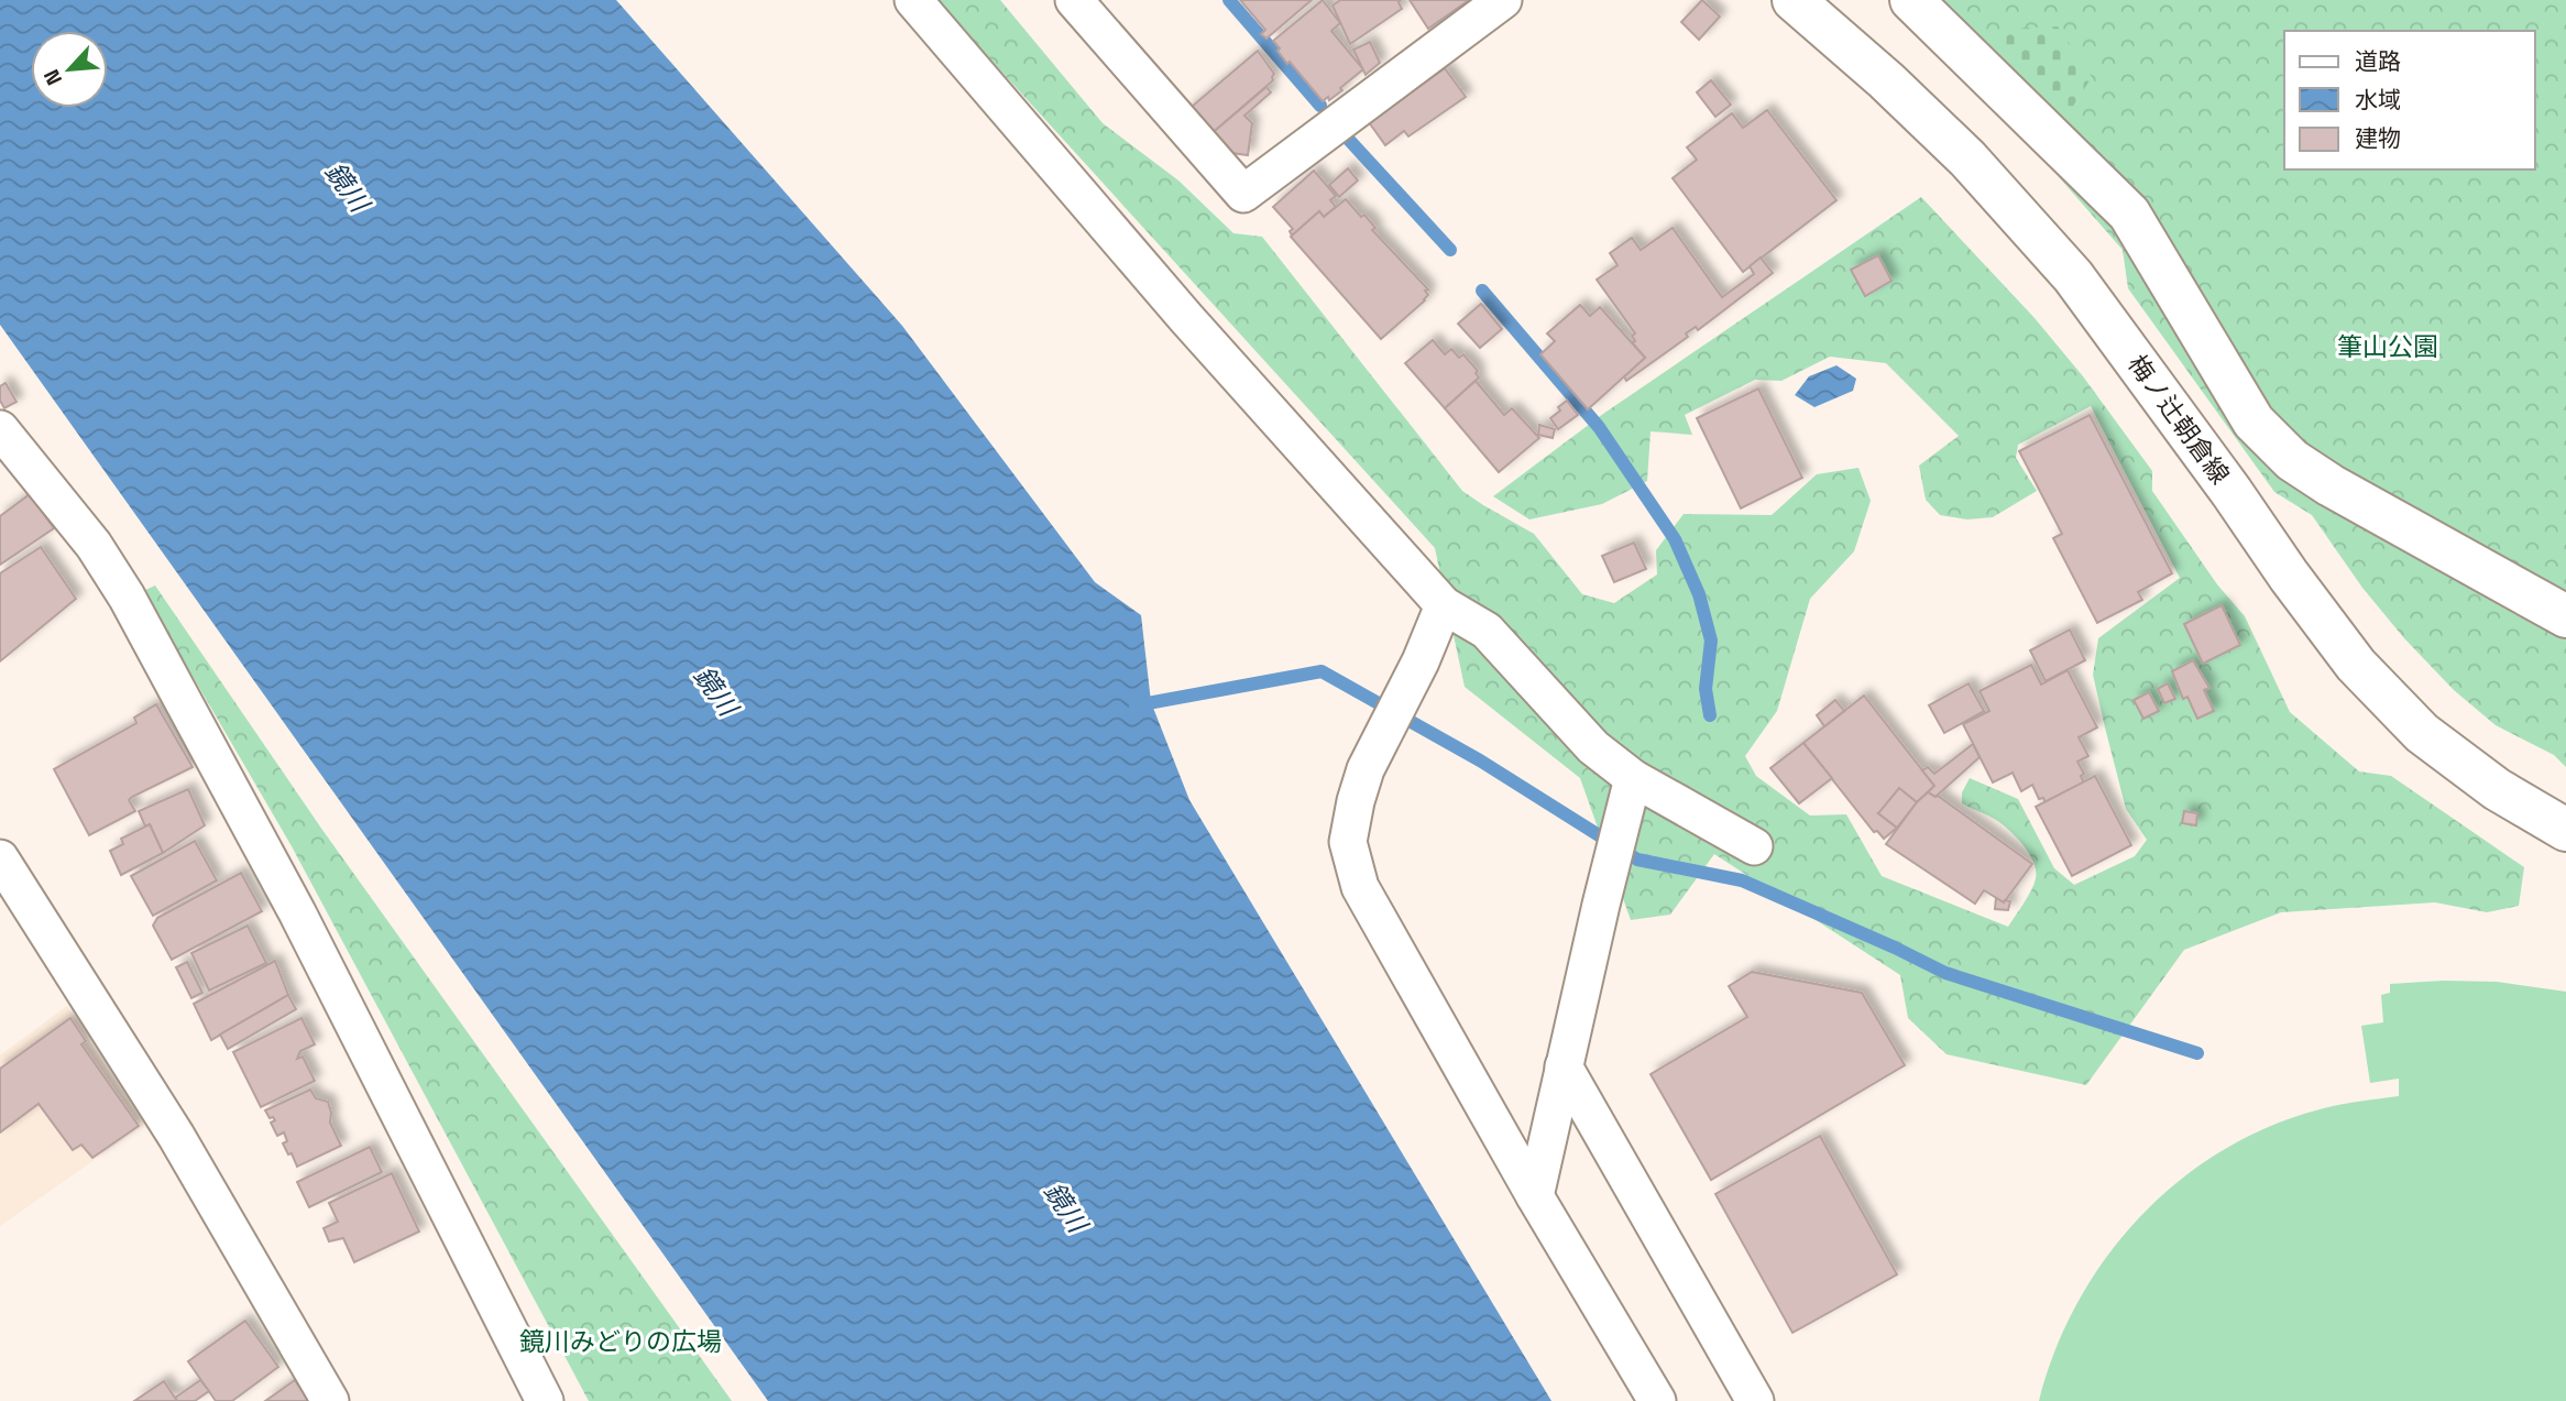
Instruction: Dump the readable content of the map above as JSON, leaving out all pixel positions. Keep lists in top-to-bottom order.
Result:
{
  "streets": {
    "main road": ["梅ノ辻朝倉線"]
  },
  "water": ["鏡川"],
  "parks": ["筆山公園", "鏡川みどりの広場"],
  "legend": ["道路", "水域", "建物"],
  "north": "bottom left"
}
